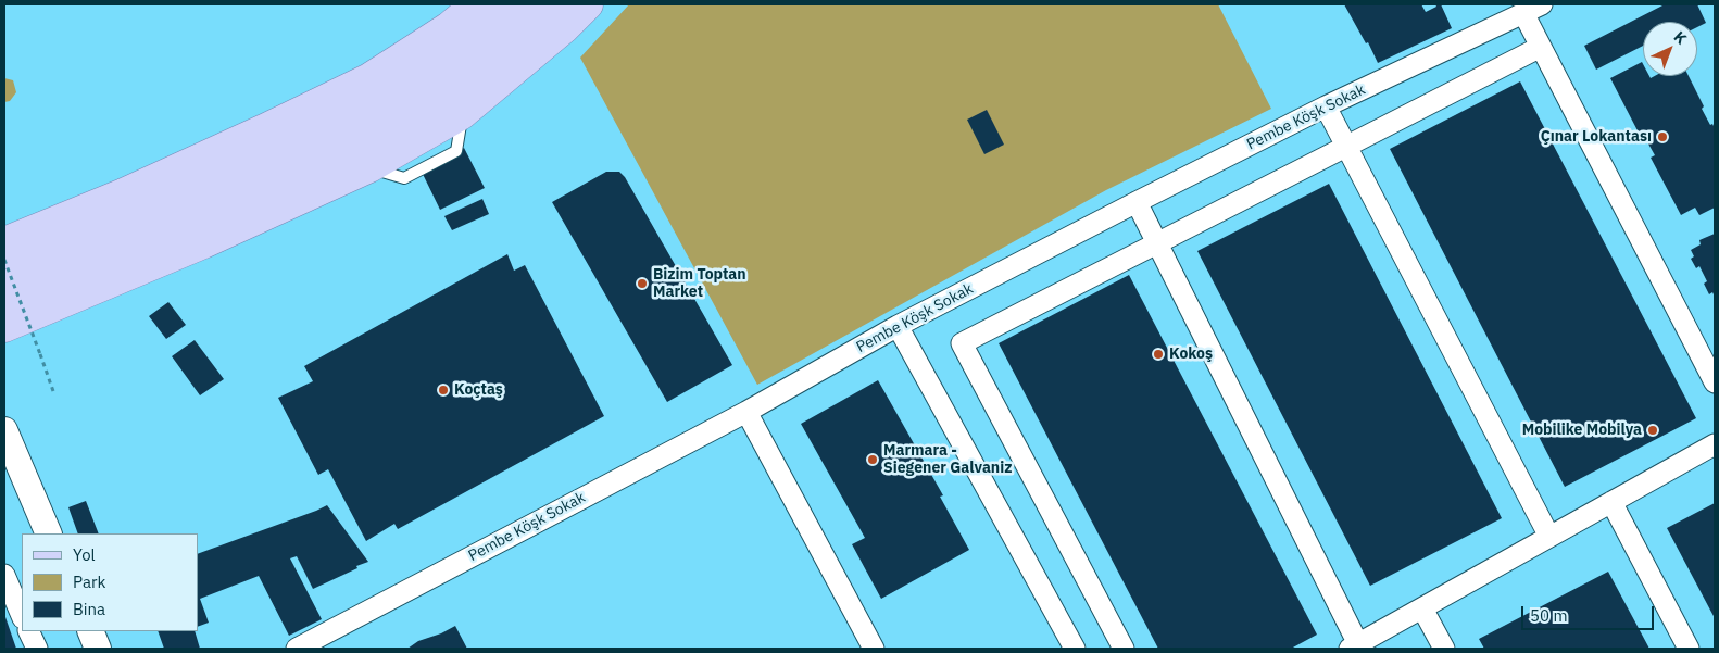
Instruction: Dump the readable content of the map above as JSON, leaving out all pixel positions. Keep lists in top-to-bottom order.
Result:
{
  "streets": {
    "street": ["Pembe Köşk Sokak"]
  },
  "places": [
    "Çınar Lokantası",
    "Bizim Toptan Market",
    "Kokoş",
    "Koçtaş",
    "Mobilike Mobilya",
    "Marmara - Siegener Galvaniz"
  ],
  "legend": ["Yol", "Park", "Bina"],
  "scale_bar": "50 m",
  "north": "top right"
}
